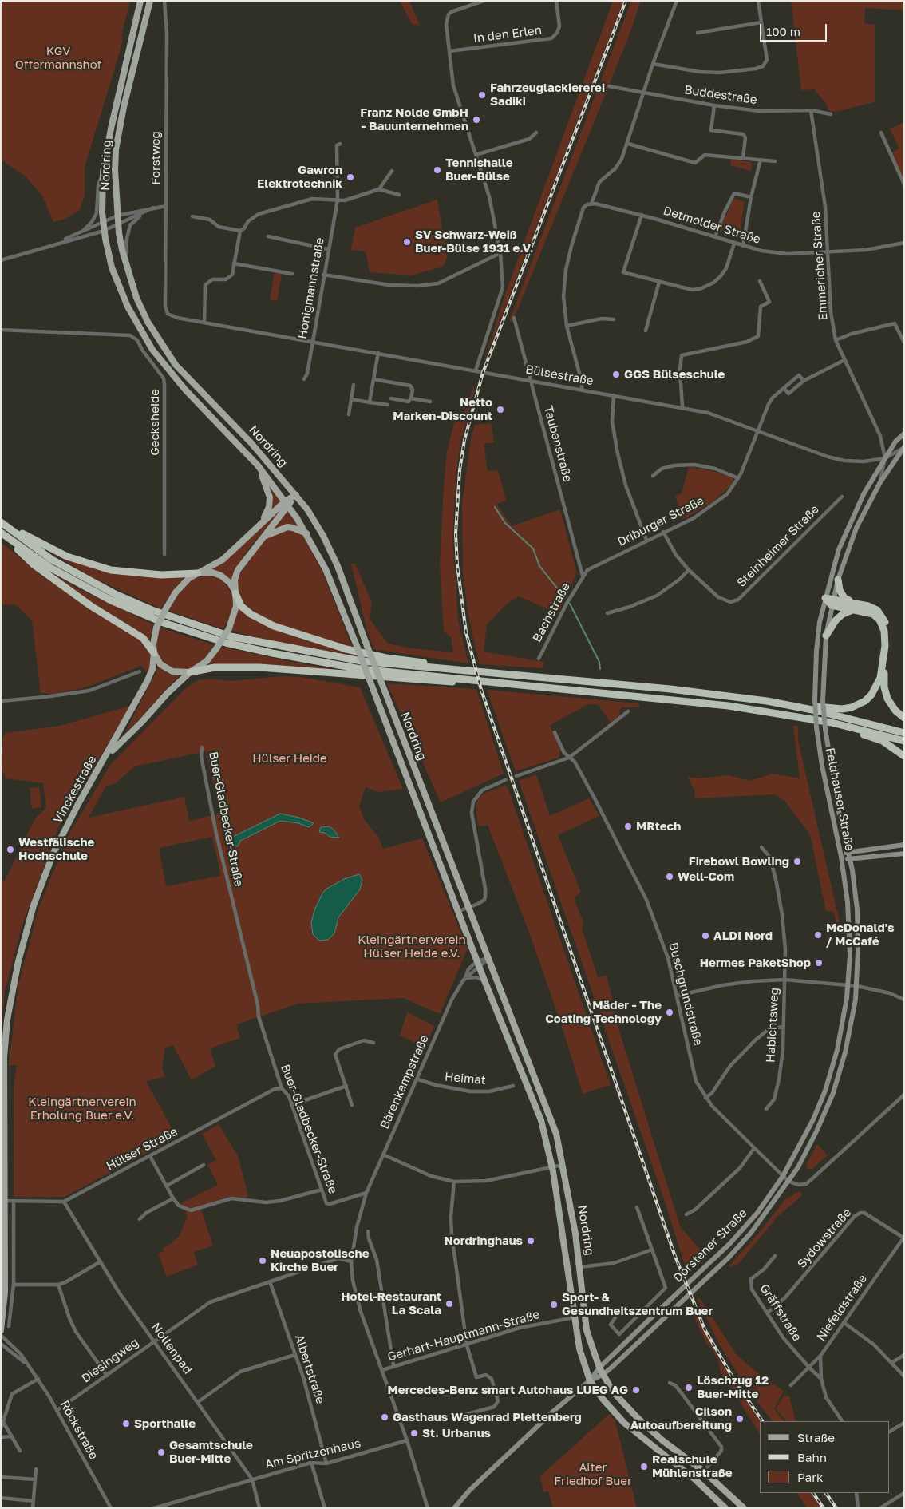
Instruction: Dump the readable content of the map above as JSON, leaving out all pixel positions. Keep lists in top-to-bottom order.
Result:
{
  "streets": {
    "main road": [
      "Nordring",
      "Vinckestraße",
      "Feldhauser Straße",
      "Dorstener Straße"
    ],
    "street": [
      "In den Erlen",
      "Buddestraße",
      "Forstweg",
      "Detmolder Straße",
      "Emmericher Straße",
      "Honigmannstraße",
      "Bülsestraße",
      "Gecksheide",
      "Taubenstraße",
      "Driburger Straße",
      "Steinheimer Straße",
      "Bachstraße",
      "Buer-Gladbecker-Straße",
      "Buschgrundstraße",
      "Habichtsweg",
      "Heimat",
      "Bärenkampstraße",
      "Hülser Straße",
      "Sydowstraße",
      "Niefeldstraße",
      "Gräffstraße",
      "Gerhart-Hauptmann-Straße",
      "Nollenpad",
      "Diesingweg",
      "Albertstraße",
      "Röckstraße",
      "Am Spritzenhaus"
    ]
  },
  "crossings": [
    ["Buddestraße", "Emmericher Straße"],
    ["Forstweg", "Bülsestraße"],
    ["Nordring", "Bärenkampstraße"],
    ["Nordring", "Dorstener Straße"],
    ["Nordring", "Gerhart-Hauptmann-Straße"],
    ["Detmolder Straße", "Emmericher Straße"],
    ["Emmericher Straße", "Bülsestraße"],
    ["Emmericher Straße", "Feldhauser Straße"],
    ["Honigmannstraße", "Bülsestraße"],
    ["Bülsestraße", "Taubenstraße"],
    ["Bülsestraße", "Driburger Straße"],
    ["Bülsestraße", "Feldhauser Straße"],
    ["Taubenstraße", "Driburger Straße"],
    ["Taubenstraße", "Bachstraße"],
    ["Driburger Straße", "Steinheimer Straße"],
    ["Driburger Straße", "Bachstraße"],
    ["Vinckestraße", "Hülser Straße"],
    ["Feldhauser Straße", "Buschgrundstraße"],
    ["Feldhauser Straße", "Dorstener Straße"],
    ["Buer-Gladbecker-Straße", "Bärenkampstraße"],
    ["Buer-Gladbecker-Straße", "Hülser Straße"],
    ["Buschgrundstraße", "Dorstener Straße"],
    ["Heimat", "Bärenkampstraße"],
    ["Hülser Straße", "Nollenpad"],
    ["Sydowstraße", "Niefeldstraße"],
    ["Sydowstraße", "Gräffstraße"],
    ["Niefeldstraße", "Gräffstraße"],
    ["Nollenpad", "Diesingweg"],
    ["Nollenpad", "Am Spritzenhaus"],
    ["Diesingweg", "Albertstraße"],
    ["Diesingweg", "Röckstraße"],
    ["Albertstraße", "Am Spritzenhaus"]
  ],
  "parks": [
    "KGV Offermannshof",
    "Hülser Heide",
    "Kleingärtnerverein Hülser Heide e.V.",
    "Kleingärtnerverein Erholung Buer e.V.",
    "Alter Friedhof Buer"
  ],
  "places": [
    "Fahrzeuglackiererei Sadiki",
    "Franz Nolde GmbH - Bauunternehmen",
    "Tennishalle Buer-Bülse",
    "Gawron Elektrotechnik",
    "SV Schwarz-Weiß Buer-Bülse 1931 e.V.",
    "GGS Bülseschule",
    "Netto Marken-Discount",
    "MRtech",
    "Westfälische Hochschule",
    "Firebowl Bowling",
    "Well-Com",
    "McDonald's / McCafé",
    "ALDI Nord",
    "Hermes PaketShop",
    "Mäder - The Coating Technology",
    "Nordringhaus",
    "Neuapostolische Kirche Buer",
    "Hotel-Restaurant La Scala",
    "Sport- & Gesundheitszentrum Buer",
    "Löschzug 12 Buer-Mitte",
    "Mercedes-Benz smart Autohaus LUEG AG",
    "Gasthaus Wagenrad Plettenberg",
    "Cilson Autoaufbereitung",
    "Sporthalle",
    "St. Urbanus",
    "Gesamtschule Buer-Mitte",
    "Realschule Mühlenstraße"
  ],
  "legend": ["Straße", "Bahn", "Park"],
  "scale_bar": "100 m"
}
